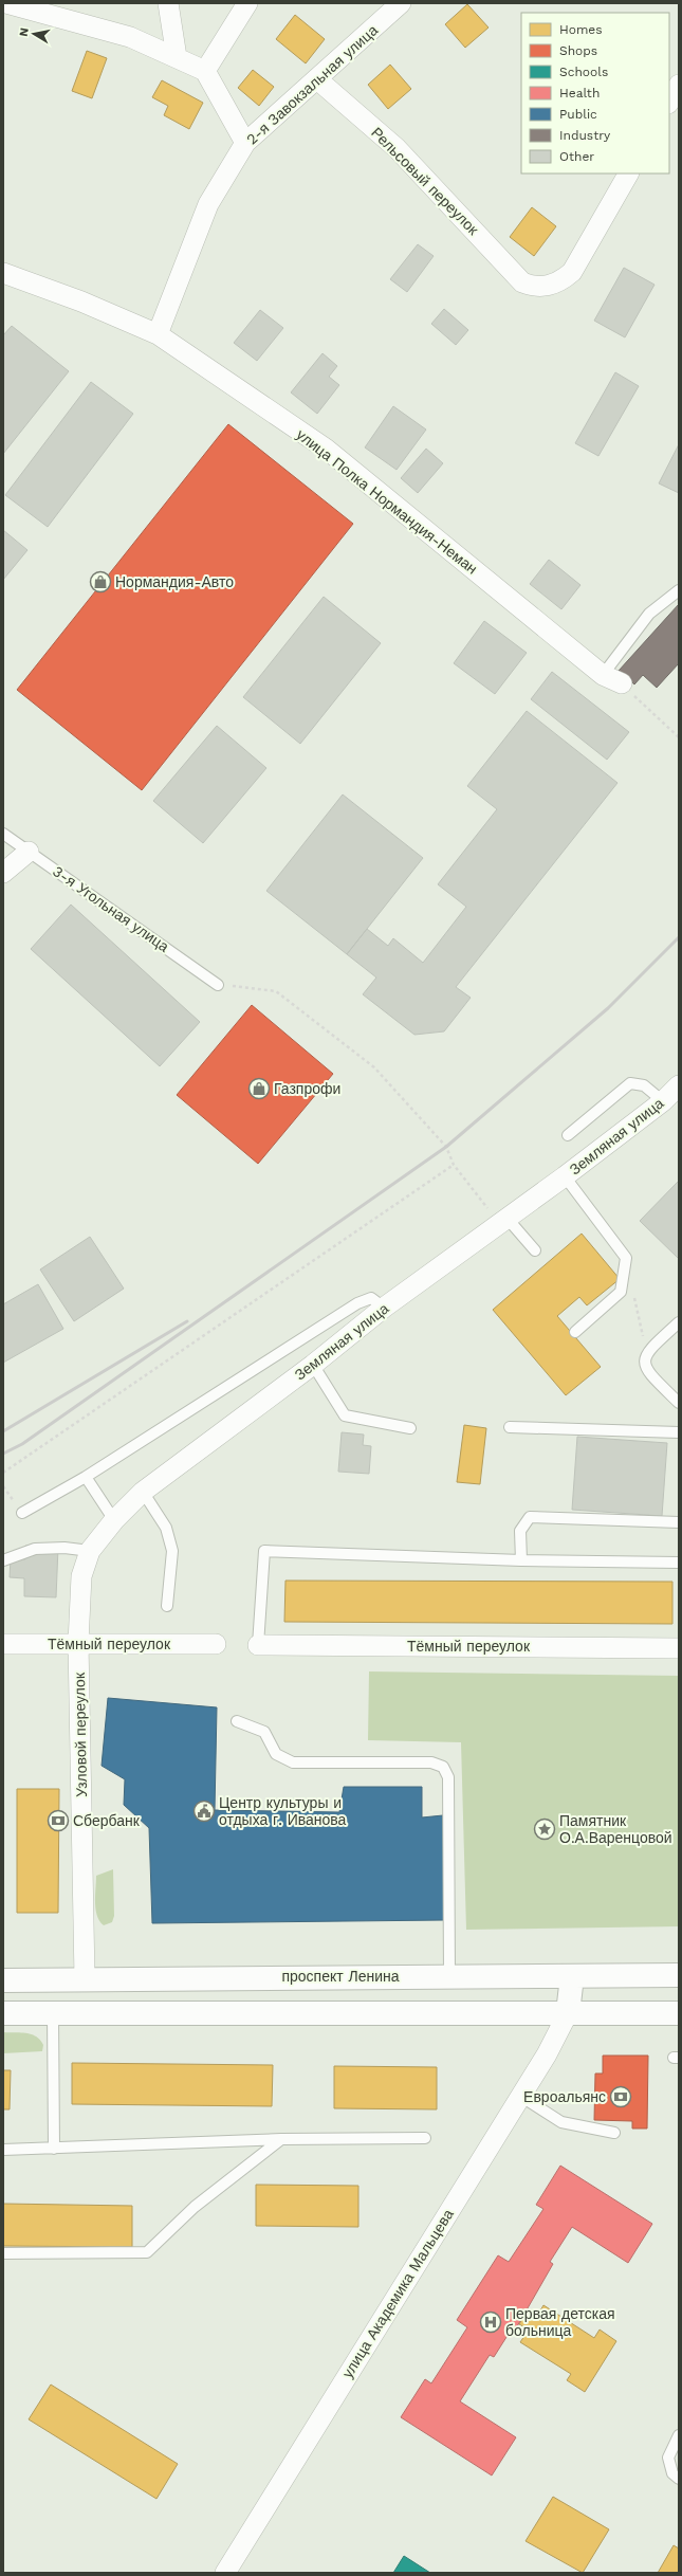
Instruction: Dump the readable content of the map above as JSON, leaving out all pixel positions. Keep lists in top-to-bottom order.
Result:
{
  "streets": {
    "highway": ["проспект Ленина"],
    "street": [
      "2-я Завокзальная улица",
      "Рельсовый переулок",
      "улица Полка Нормандия-Неман",
      "Земляная улица",
      "Тёмный переулок",
      "Узловой переулок",
      "улица Академика Мальцева"
    ],
    "lane": ["3-я Угольная улица"]
  },
  "crossings": [
    ["2-я Завокзальная улица", "Рельсовый переулок"],
    ["2-я Завокзальная улица", "улица Полка Нормандия-Неман"],
    ["Земляная улица", "Тёмный переулок"],
    ["Земляная улица", "Узловой переулок"],
    ["Тёмный переулок", "Узловой переулок"],
    ["Узловой переулок", "проспект Ленина"]
  ],
  "places": {
    "shop": ["Нормандия-Авто", "Газпрофи"],
    "public building": ["Центр культуры и отдыха г. Иванова"],
    "bank": ["Сбербанк", "Евроальянс"],
    "place": ["Памятник О.А.Варенцовой"],
    "hospital": ["Первая детская больница"]
  },
  "legend": [
    "Homes",
    "Shops",
    "Schools",
    "Health",
    "Public",
    "Industry",
    "Other"
  ],
  "north": "left"
}
